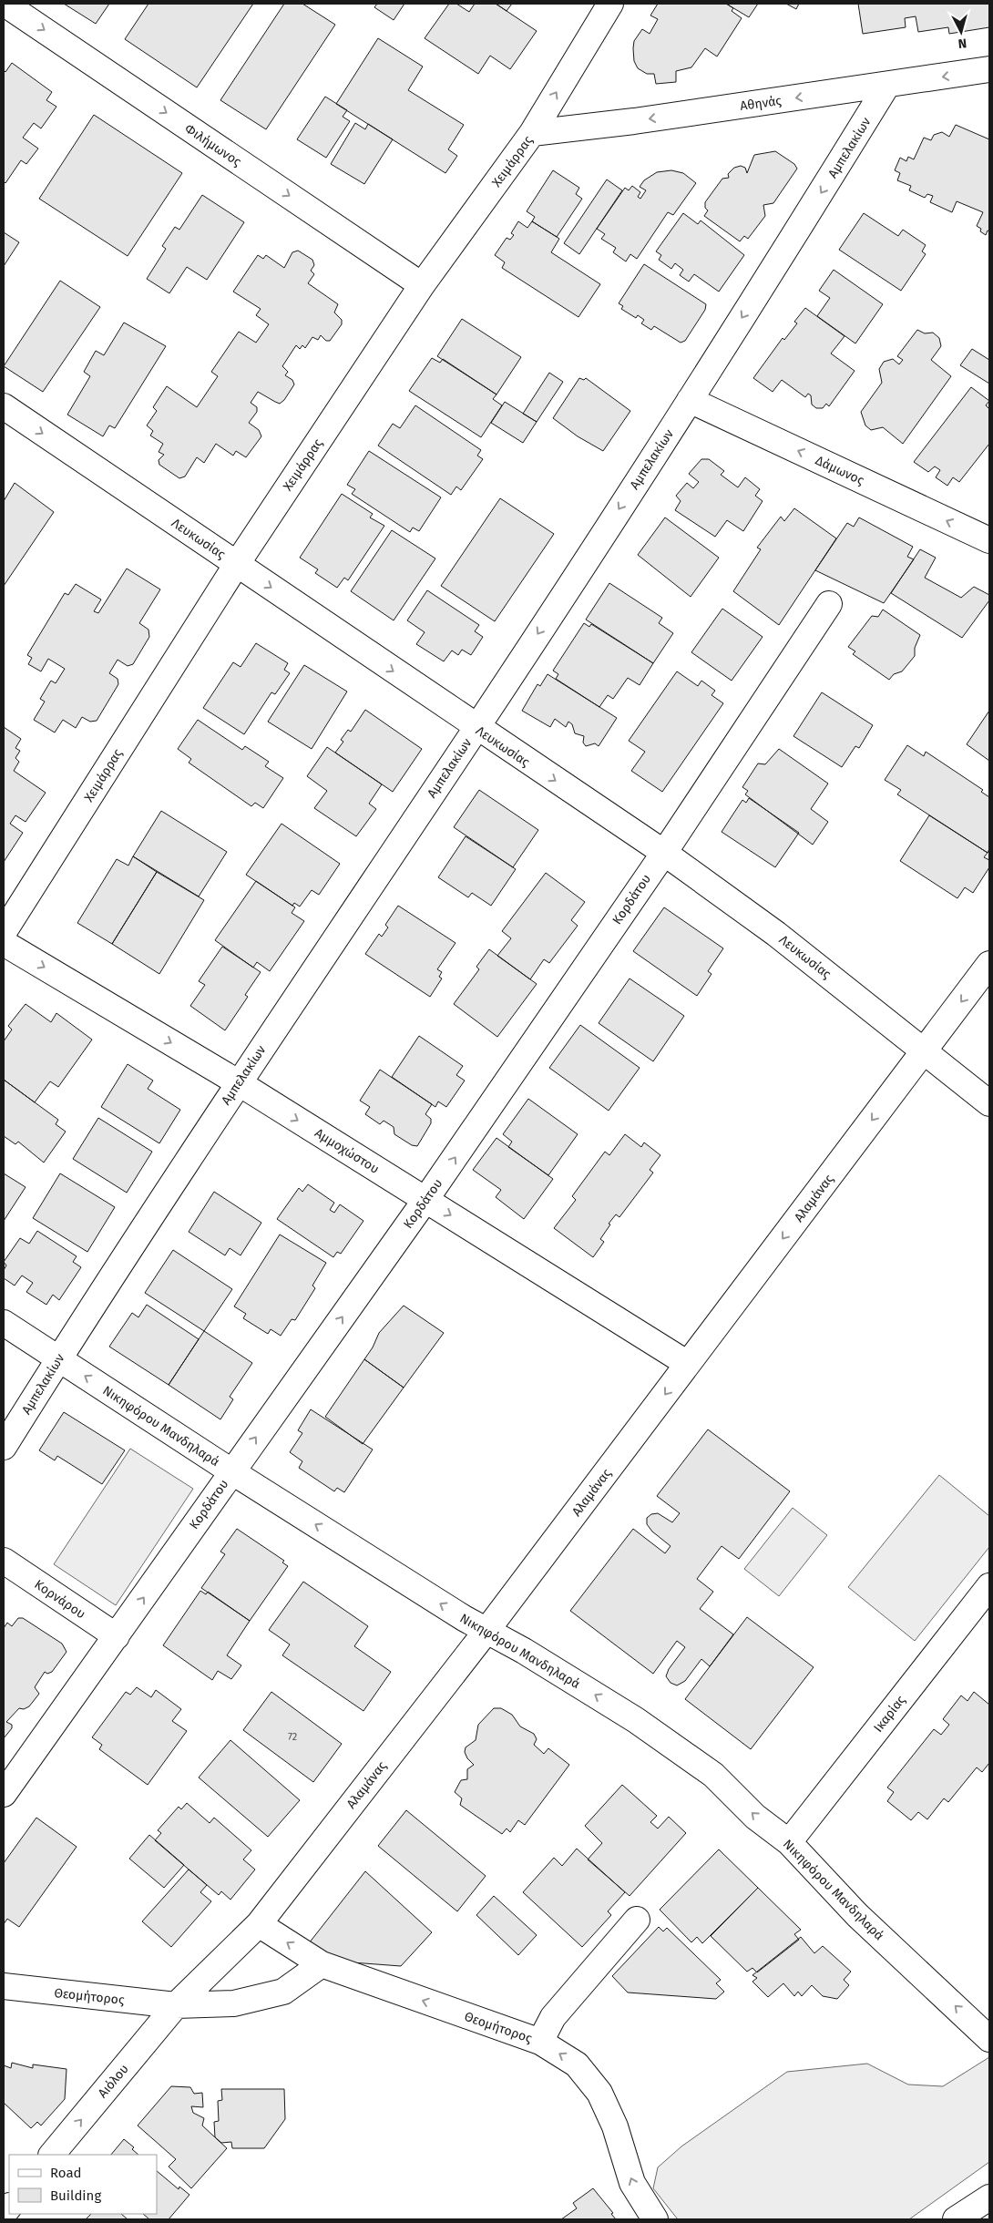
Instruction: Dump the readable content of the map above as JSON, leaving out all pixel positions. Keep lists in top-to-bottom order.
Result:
{
  "streets": {
    "street": [
      "Αθηνάς",
      "Φιλήμωνος",
      "Αμπελακίων",
      "Χειμάρρας",
      "Δάμωνος",
      "Λευκωσίας",
      "Κορδάτου",
      "Αμμοχώστου",
      "Αλαμάνας",
      "Νικηφόρου Μανδηλαρά",
      "Κορνάρου",
      "Ικαρίας",
      "Θεομήτορος",
      "Αιόλου"
    ]
  },
  "crossings": [
    ["Αθηνάς", "Αμπελακίων"],
    ["Αθηνάς", "Χειμάρρας"],
    ["Φιλήμωνος", "Χειμάρρας"],
    ["Αμπελακίων", "Δάμωνος"],
    ["Αμπελακίων", "Λευκωσίας"],
    ["Αμπελακίων", "Αμμοχώστου"],
    ["Αμπελακίων", "Νικηφόρου Μανδηλαρά"],
    ["Χειμάρρας", "Λευκωσίας"],
    ["Λευκωσίας", "Κορδάτου"],
    ["Λευκωσίας", "Αλαμάνας"],
    ["Κορδάτου", "Αμμοχώστου"],
    ["Κορδάτου", "Νικηφόρου Μανδηλαρά"],
    ["Κορδάτου", "Κορνάρου"],
    ["Αμμοχώστου", "Αλαμάνας"],
    ["Αλαμάνας", "Νικηφόρου Μανδηλαρά"],
    ["Αλαμάνας", "Θεομήτορος"],
    ["Αλαμάνας", "Αιόλου"],
    ["Νικηφόρου Μανδηλαρά", "Ικαρίας"],
    ["Θεομήτορος", "Αιόλου"]
  ],
  "one_way": [
    "Αθηνάς",
    "Φιλήμωνος",
    "Αμπελακίων",
    "Δάμωνος",
    "Λευκωσίας",
    "Κορδάτου",
    "Αμμοχώστου",
    "Αλαμάνας",
    "Νικηφόρου Μανδηλαρά",
    "Θεομήτορος",
    "Αιόλου"
  ],
  "house_numbers": ["72"],
  "legend": ["Road", "Building"],
  "north": "bottom"
}
